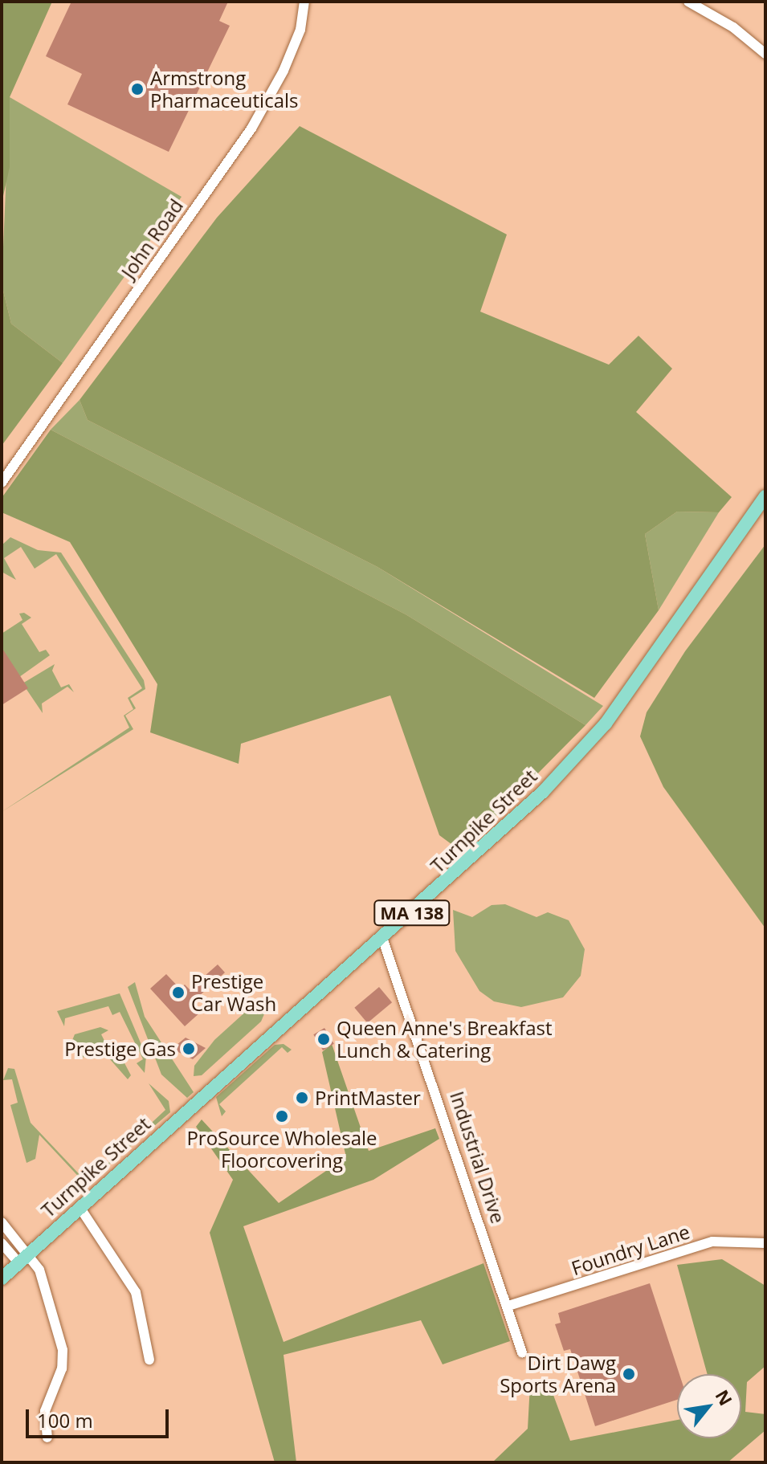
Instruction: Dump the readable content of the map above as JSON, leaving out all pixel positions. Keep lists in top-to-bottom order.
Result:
{
  "streets": {
    "main road": ["Turnpike Street", "MA 138"],
    "street": ["John Road", "Industrial Drive", "Foundry Lane"]
  },
  "crossings": [
    ["Turnpike Street", "Industrial Drive"],
    ["Industrial Drive", "Foundry Lane"]
  ],
  "places": [
    "Armstrong Pharmaceuticals",
    "Prestige Car Wash",
    "Queen Anne's Breakfast Lunch & Catering",
    "Prestige Gas",
    "PrintMaster",
    "ProSource Wholesale Floorcovering",
    "Dirt Dawg Sports Arena"
  ],
  "scale_bar": "100 m",
  "north": "top right"
}
